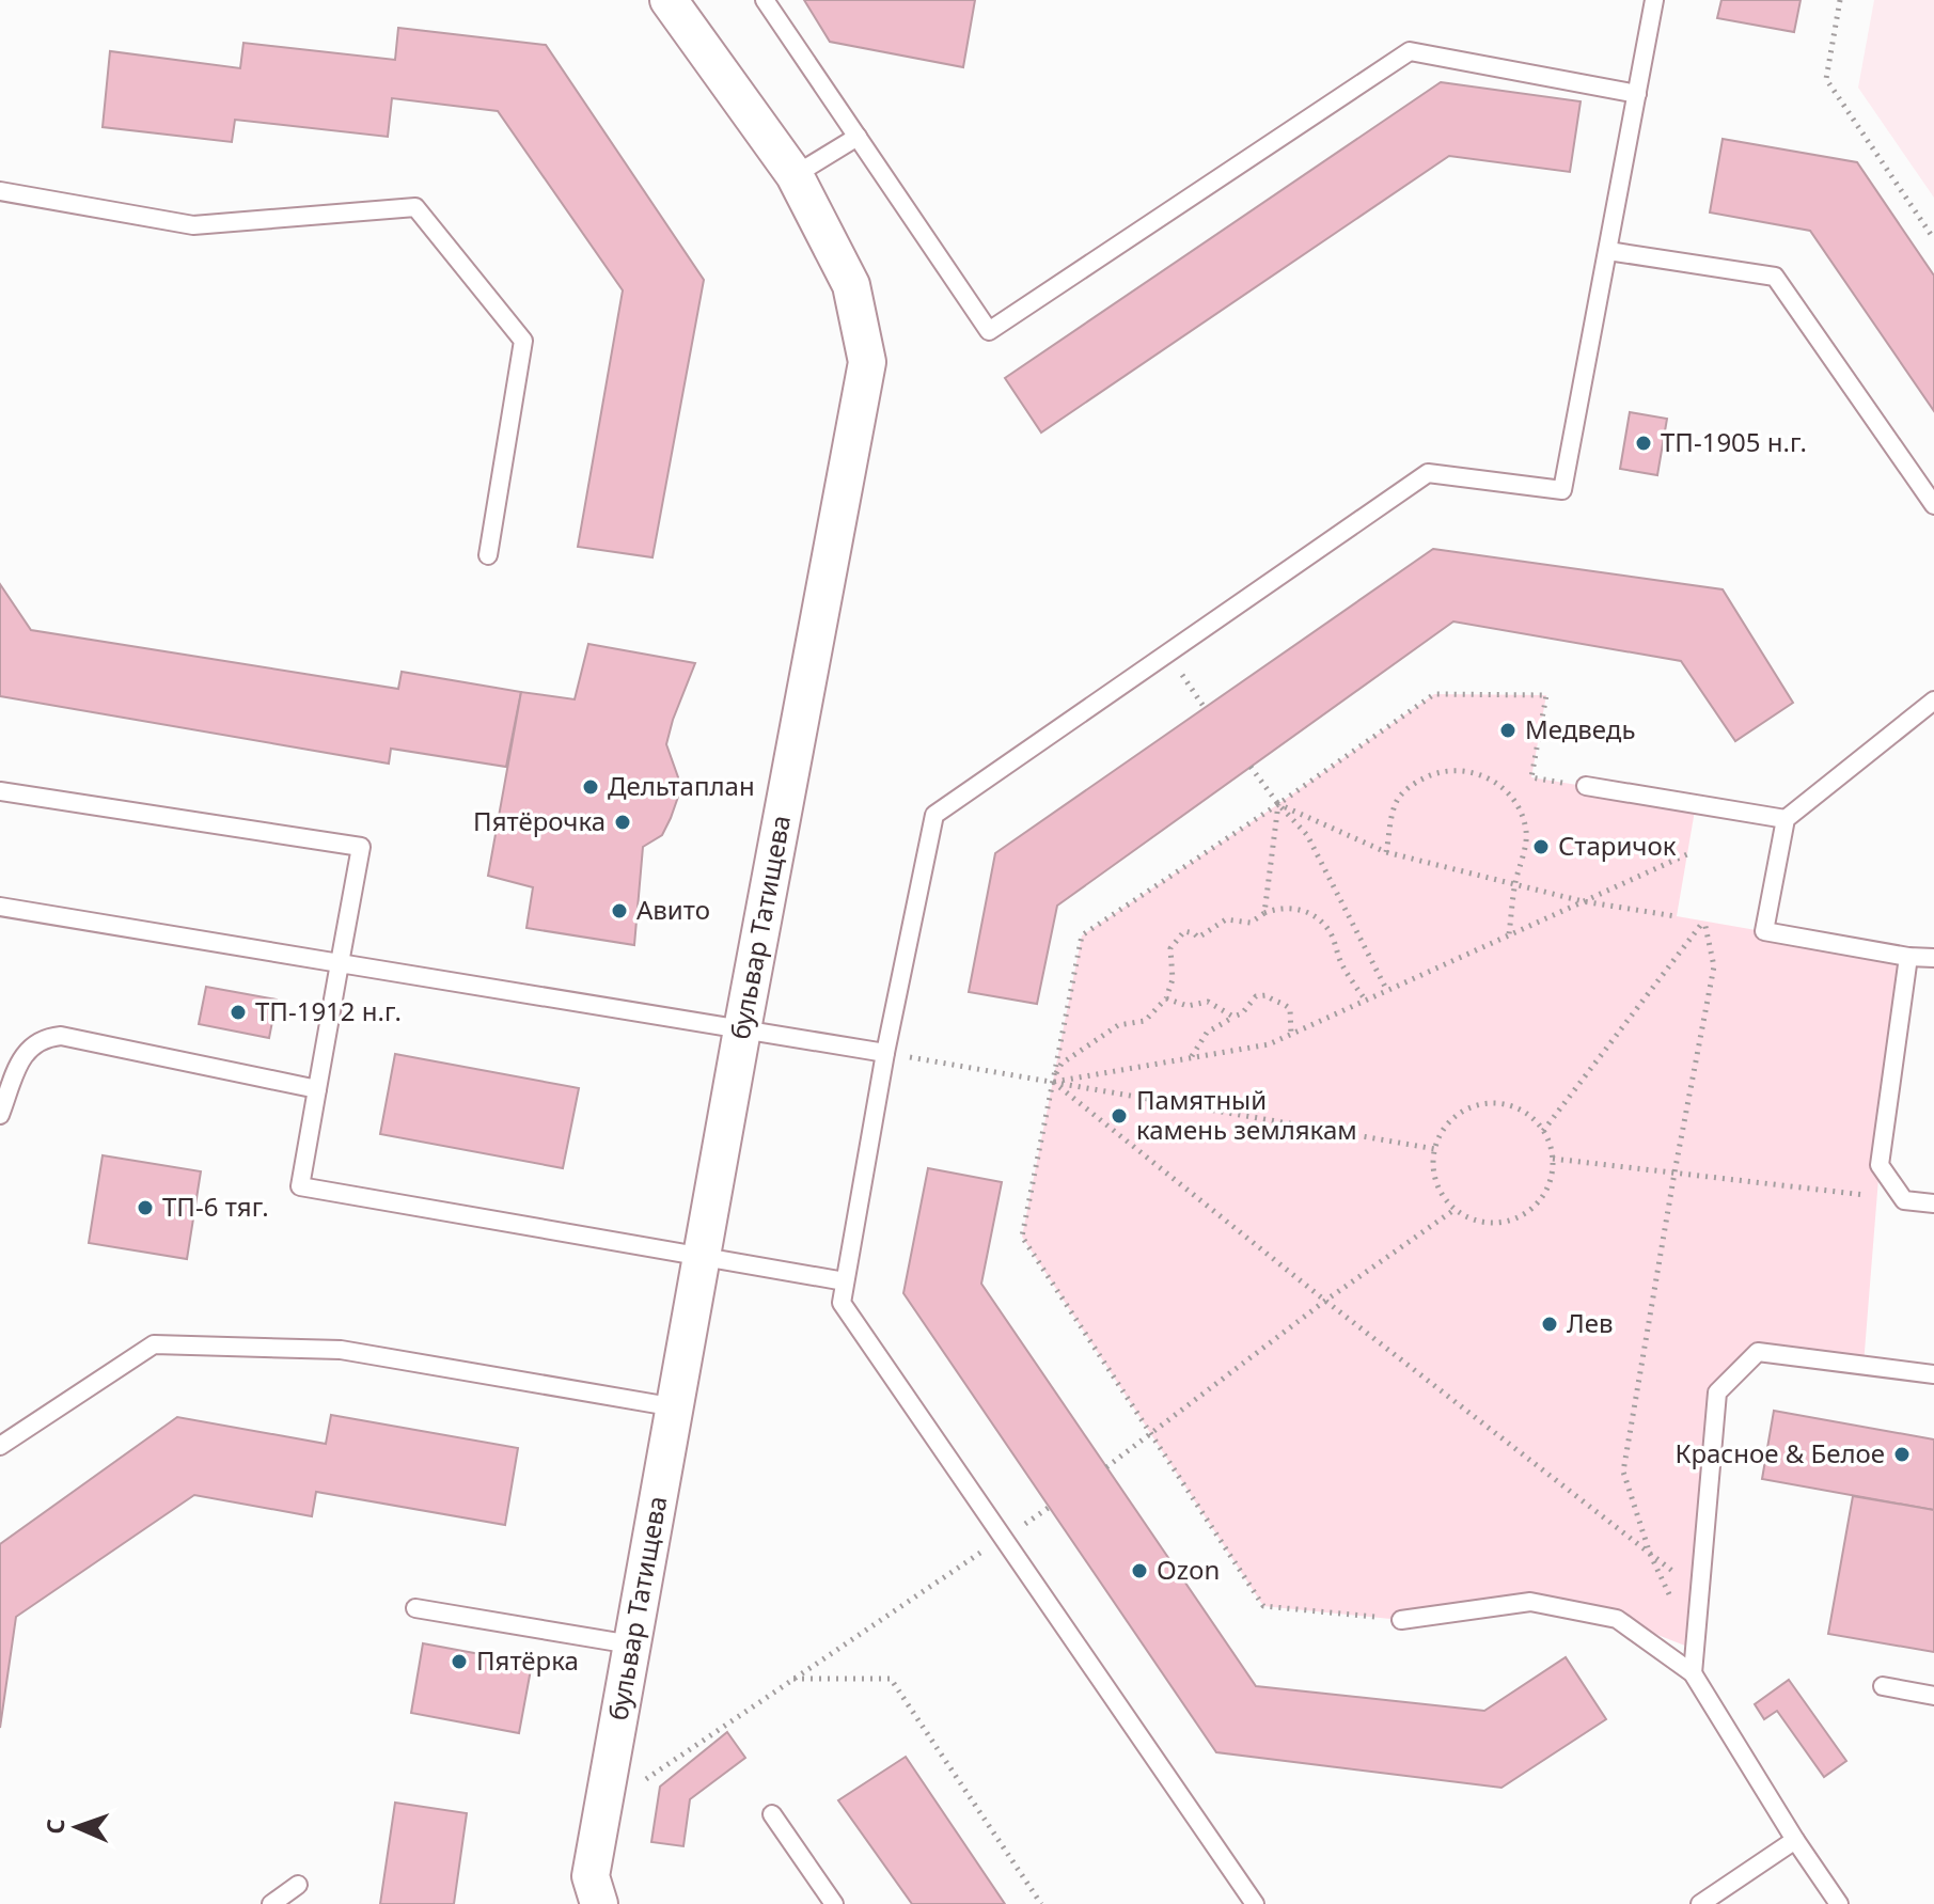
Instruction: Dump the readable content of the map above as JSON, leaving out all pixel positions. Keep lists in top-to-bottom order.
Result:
{
  "streets": {
    "street": ["бульвар Татищева"]
  },
  "places": [
    "ТП-1905 н.г.",
    "Медведь",
    "Дельтаплан",
    "Пятёрочка",
    "Старичок",
    "Авито",
    "ТП-1912 н.г.",
    "Памятный камень землякам",
    "ТП-6 тяг.",
    "Лев",
    "Красное & Белое",
    "Ozon",
    "Пятёрка"
  ],
  "north": "left"
}
